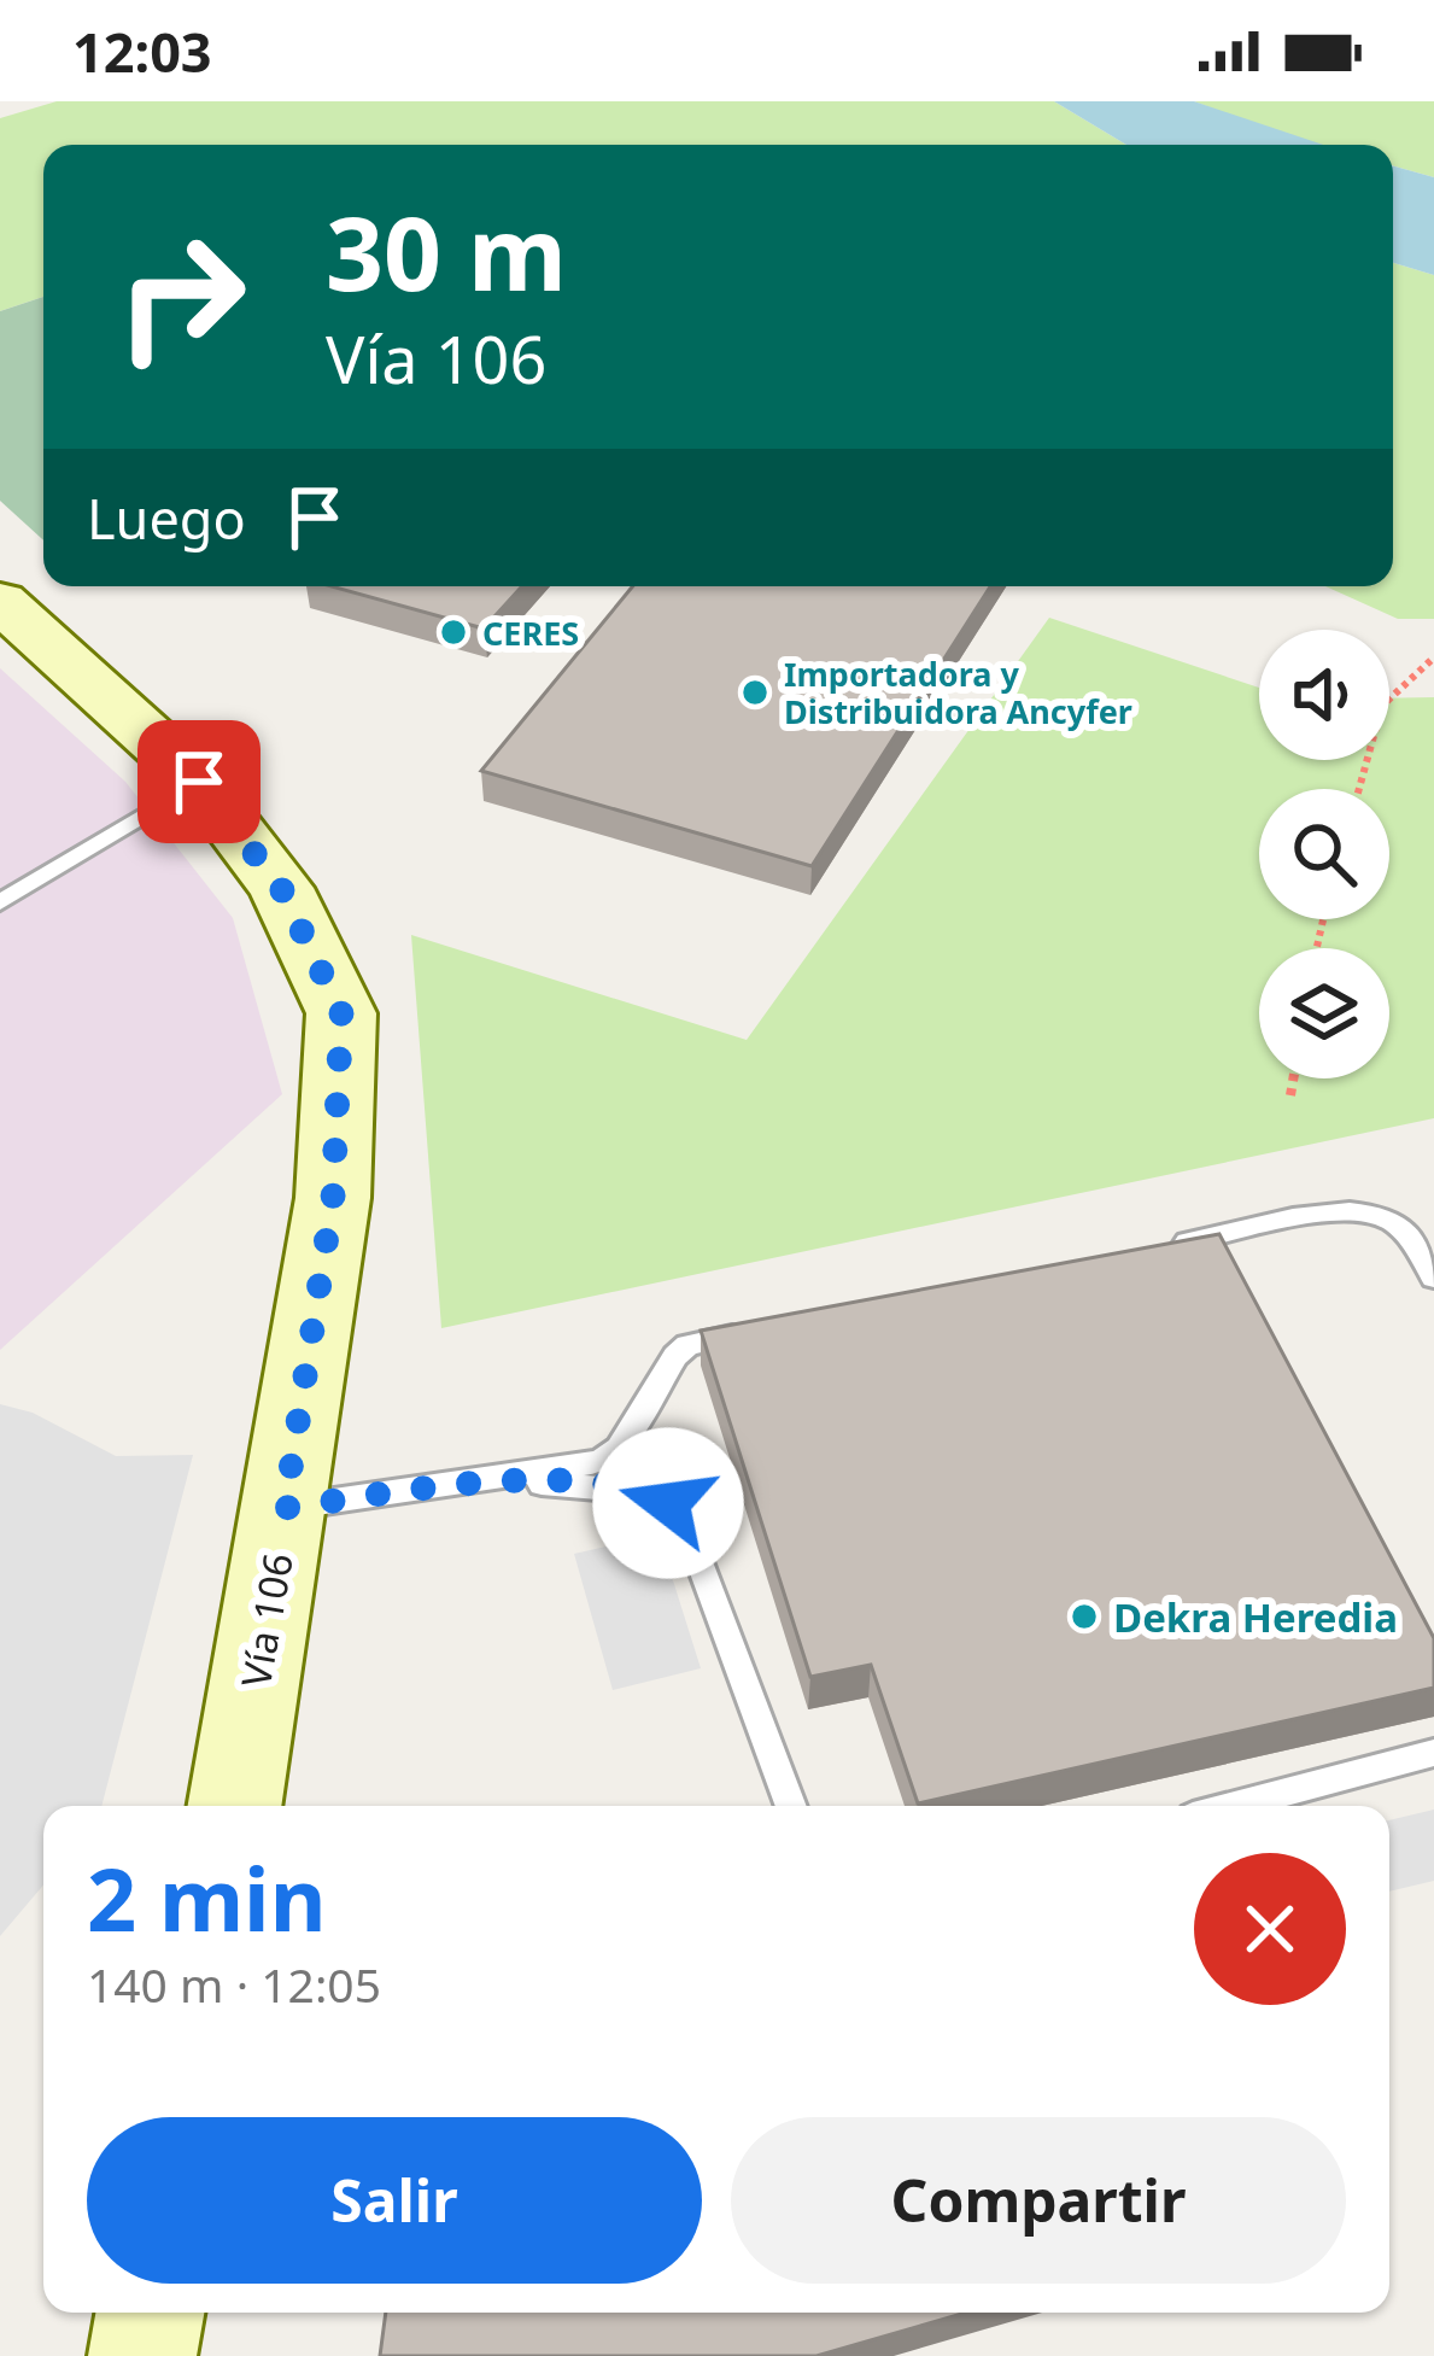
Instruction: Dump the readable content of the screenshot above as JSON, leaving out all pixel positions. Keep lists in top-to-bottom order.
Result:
{
  "streets": {
    "main road": ["Vía 106"]
  },
  "places": ["CERES", "Importadora y Distribuidora Ancyfer", "Dekra Heredia"],
  "page": {
    "status": "12:03",
    "turn": ["30 m", "Vía 106"],
    "then": "Luego",
    "heading": ["2 min", "140 m · 12:05"],
    "buttons": ["Salir", "Compartir"]
  }
}
